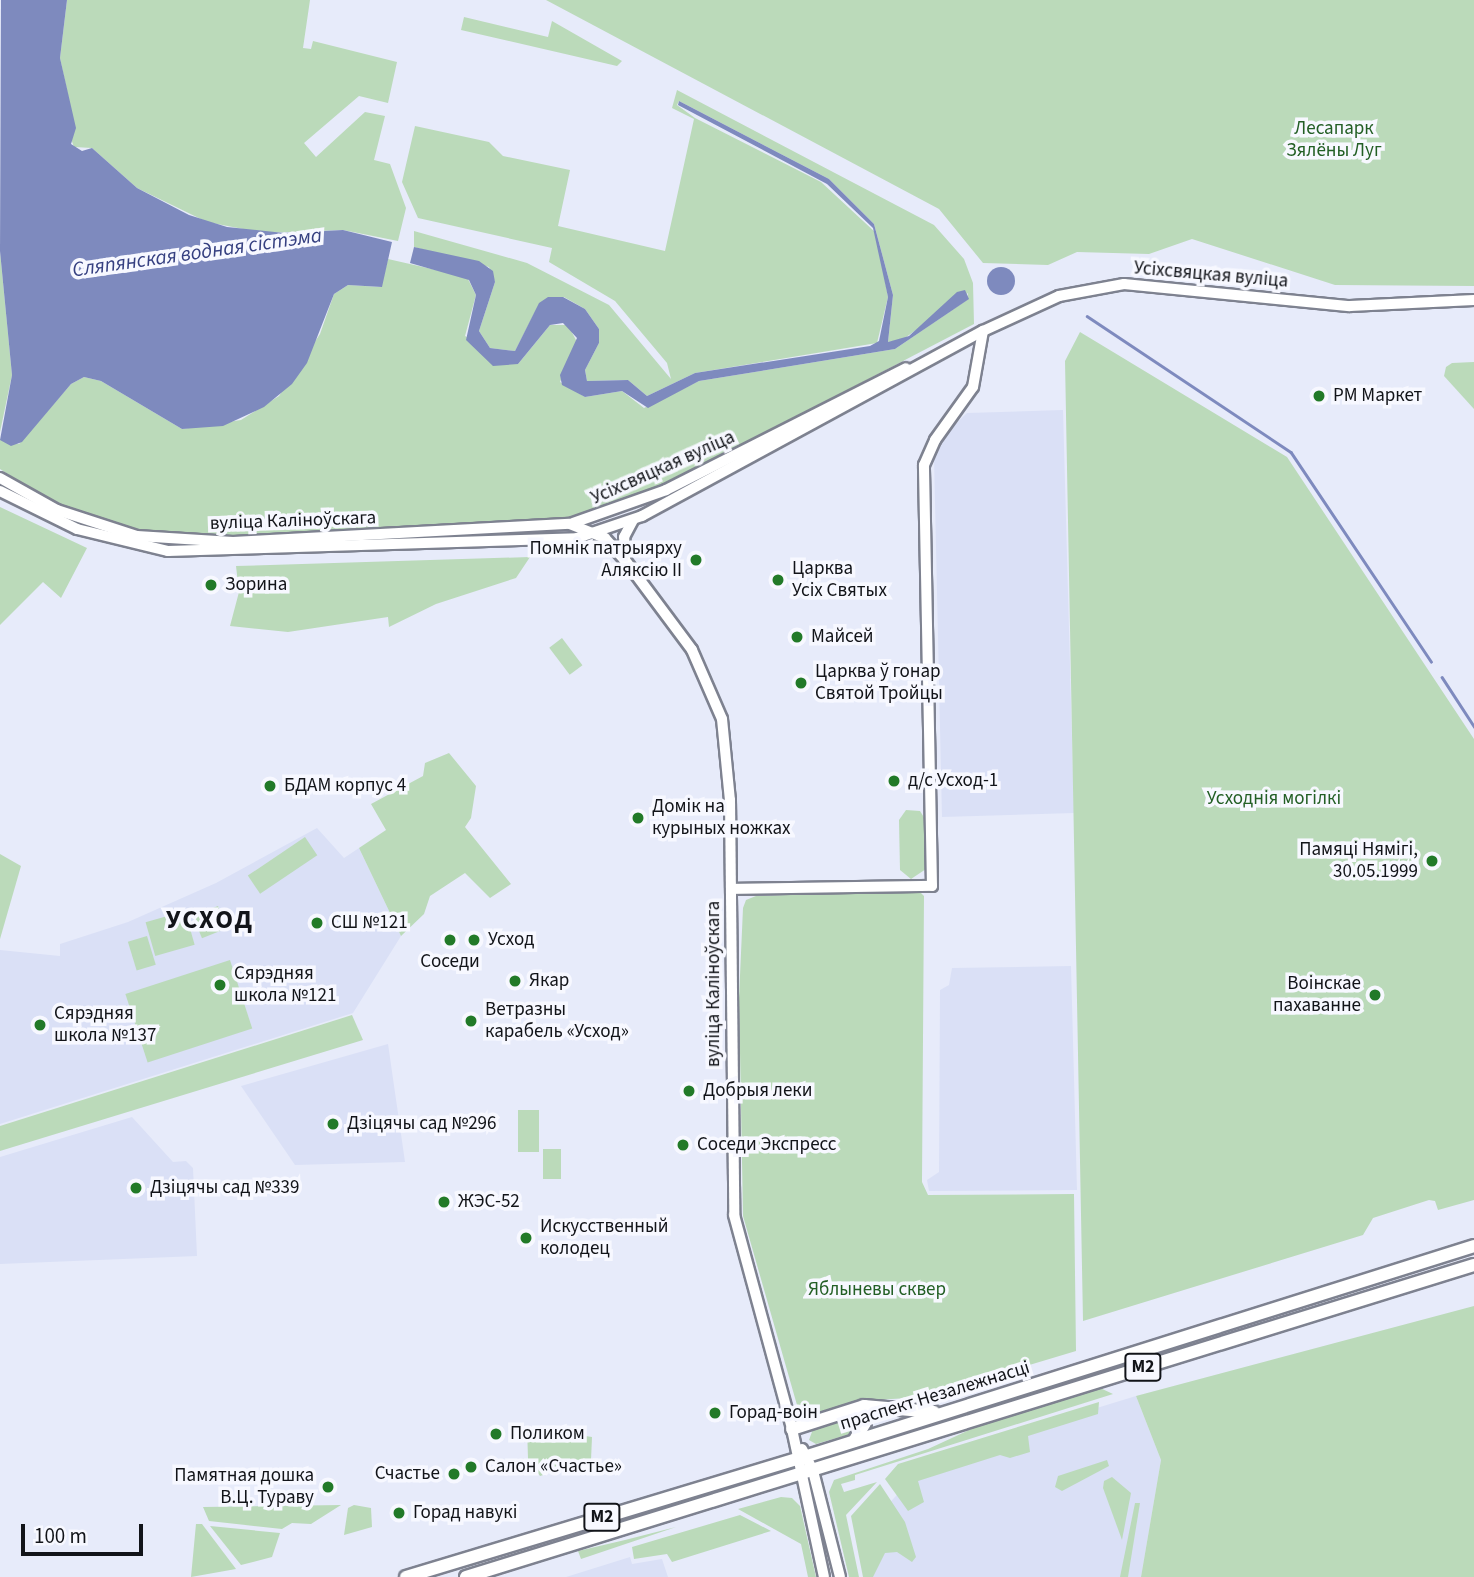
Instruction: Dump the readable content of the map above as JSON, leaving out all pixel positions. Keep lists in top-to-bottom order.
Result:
{
  "streets": {
    "main road": [
      "Усіхсвяцкая вуліца",
      "вуліца Каліноўскага",
      "М2",
      "праспект Незалежнасці"
    ]
  },
  "crossings": [
    ["Усіхсвяцкая вуліца", "вуліца Каліноўскага"],
    ["вуліца Каліноўскага", "праспект Незалежнасці"]
  ],
  "districts": ["УСХОД"],
  "water": ["Сляпянская водная сістэма"],
  "parks": ["Лесапарк Зялёны Луг", "Усходнія могілкі", "Яблыневы сквер"],
  "places": [
    "РМ Маркет",
    "Помнік патрыярху Аляксію II",
    "Царква Усіх Святых",
    "Зорина",
    "Майсей",
    "Царква ў гонар Святой Тройцы",
    "д/с Усход-1",
    "БДАМ корпус 4",
    "Домік на курыных ножках",
    "Памяці Нямігі, 30.05.1999",
    "СШ №121",
    "Соседи",
    "Усход",
    "Якар",
    "Сярэдняя школа №121",
    "Воінскае пахаванне",
    "Ветразны карабель «Усход»",
    "Сярэдняя школа №137",
    "Добрыя леки",
    "Дзіцячы сад №296",
    "Соседи Экспресс",
    "Дзіцячы сад №339",
    "ЖЭС-52",
    "Искусственный колодец",
    "Горад-воін",
    "Поликом",
    "Салон «Счастье»",
    "Счастье",
    "Памятная дошка В.Ц. Тураву",
    "Горад навукі"
  ],
  "scale_bar": "100 m"
}
